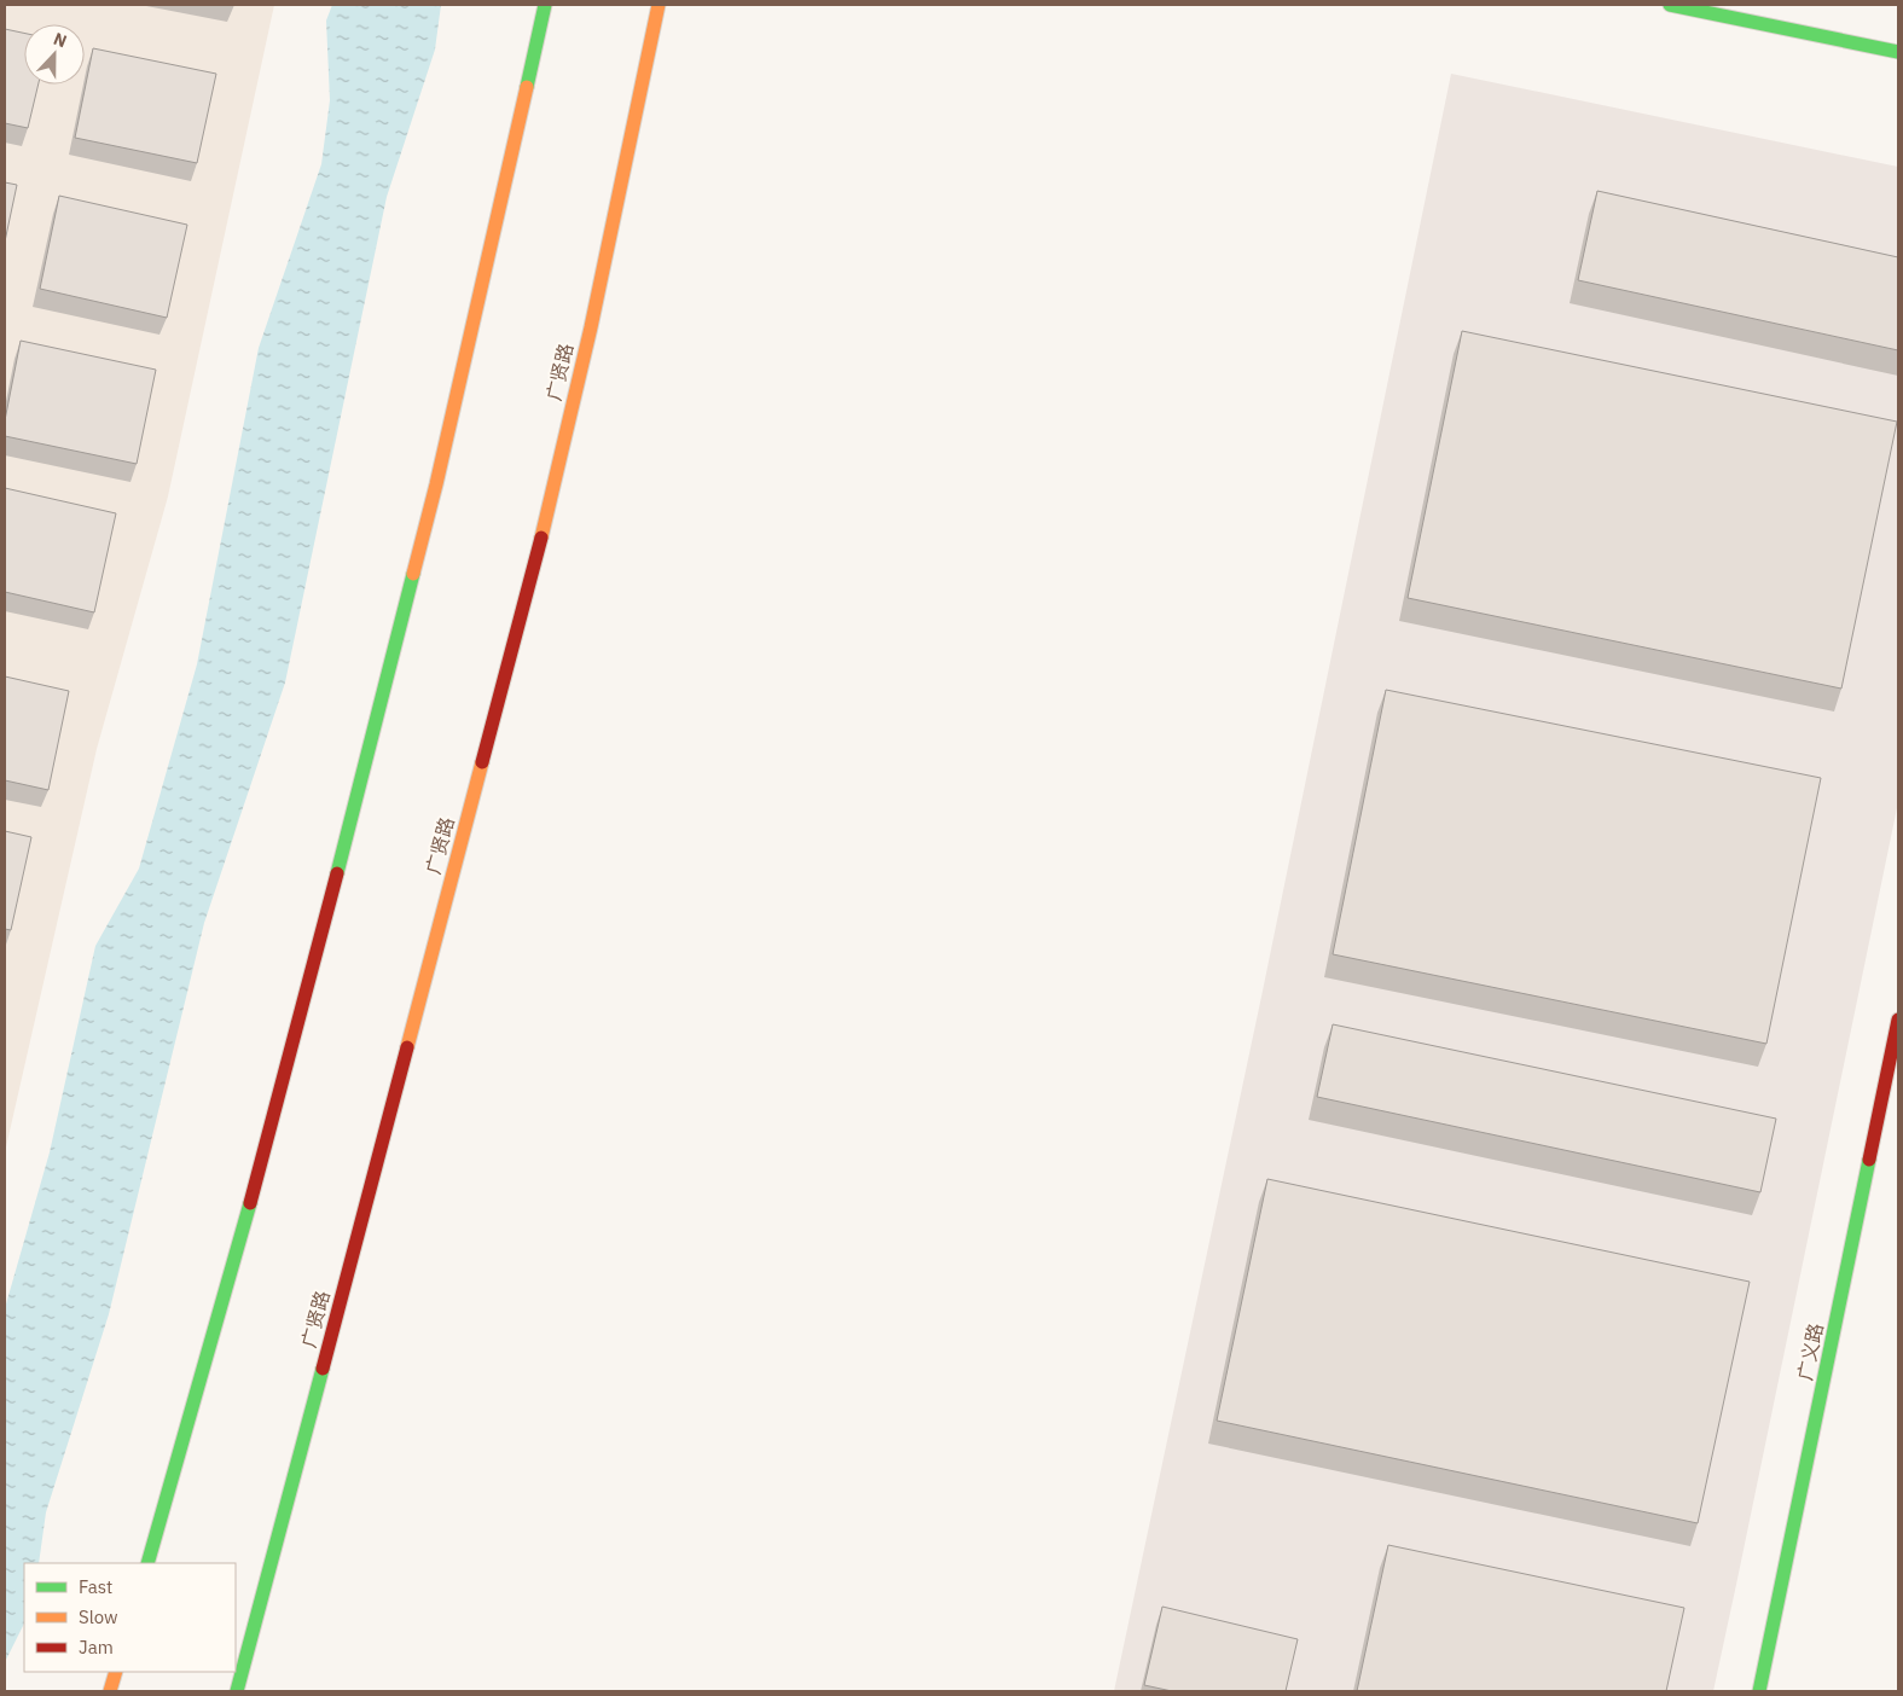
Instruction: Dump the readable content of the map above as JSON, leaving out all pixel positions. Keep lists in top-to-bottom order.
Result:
{
  "streets": {
    "main road": ["广贤路", "广义路"]
  },
  "legend": ["Fast", "Slow", "Jam"],
  "north": "top"
}
